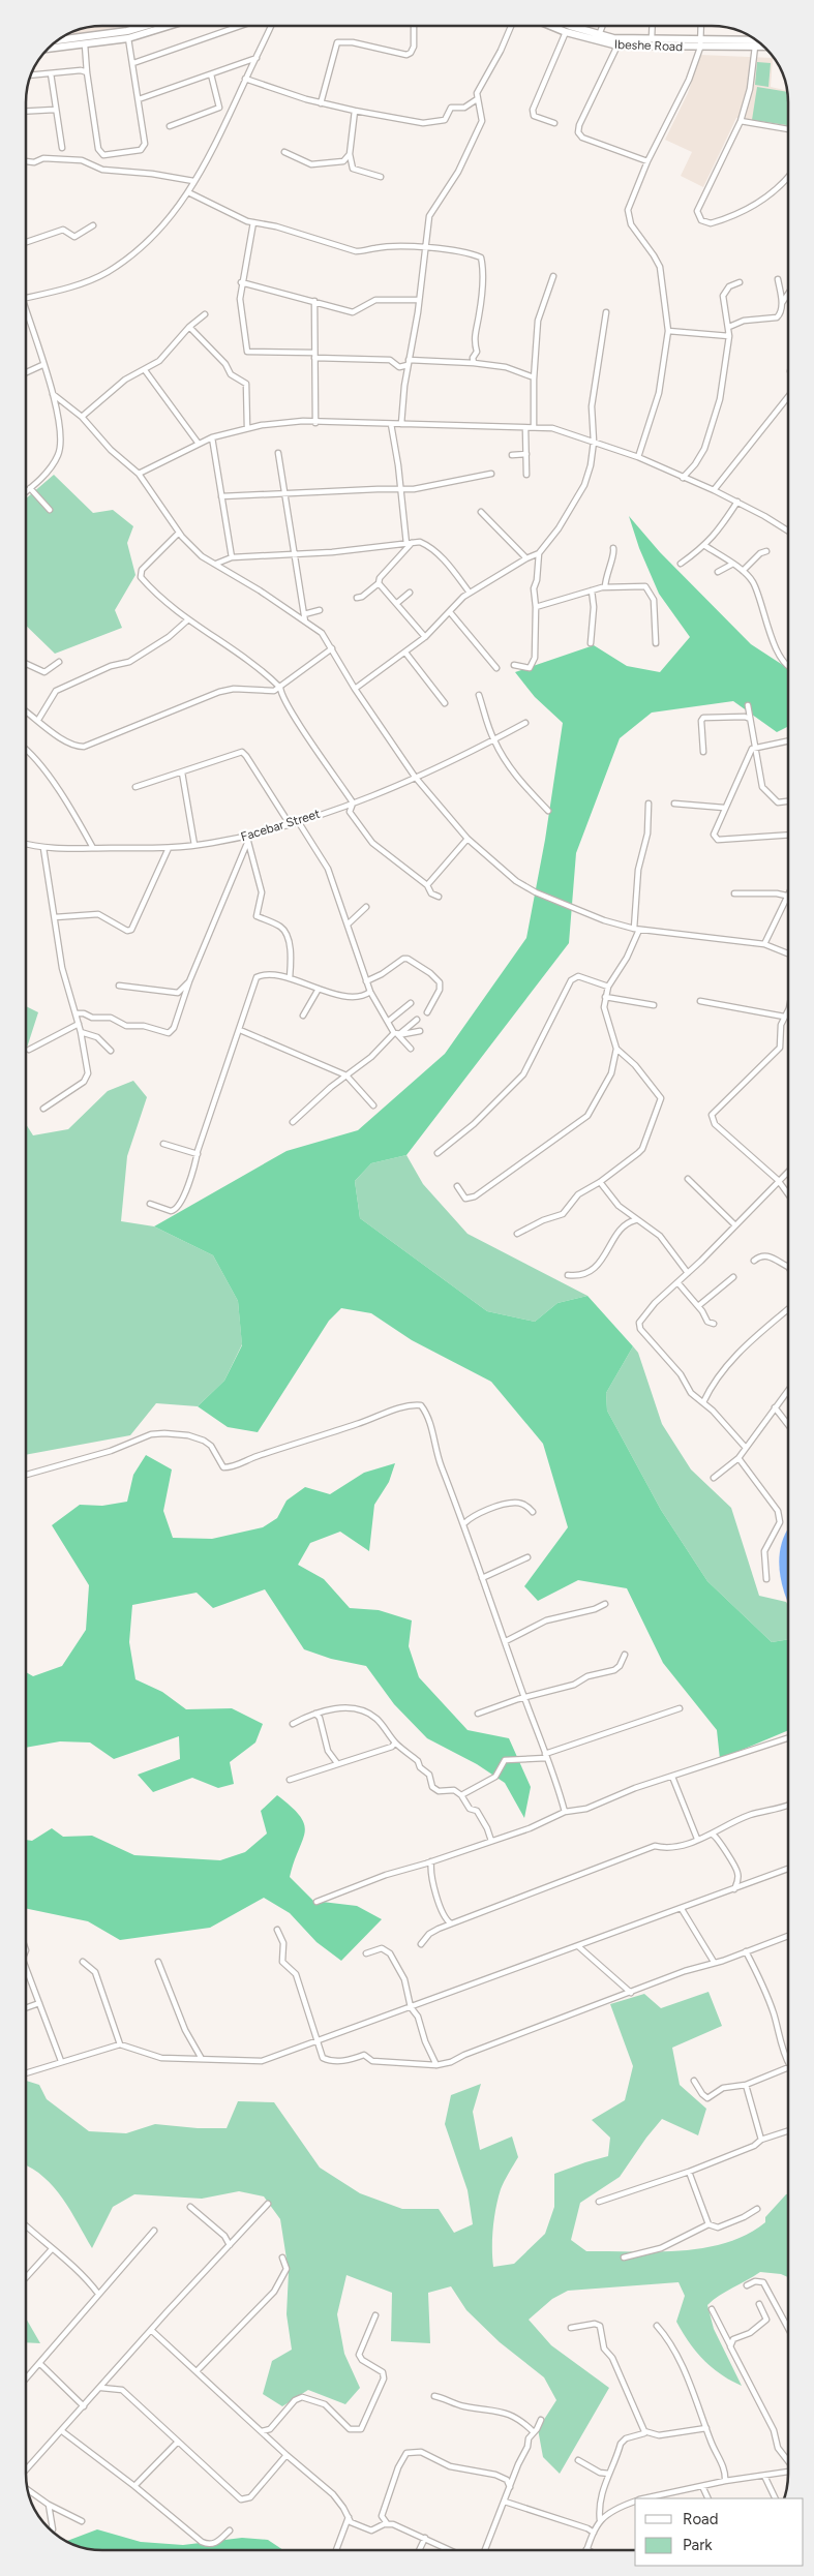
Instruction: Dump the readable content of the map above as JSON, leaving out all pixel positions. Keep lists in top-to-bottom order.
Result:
{
  "streets": {
    "main road": ["Ibeshe Road"],
    "street": ["Facebar Street"]
  },
  "legend": ["Road", "Park"]
}
